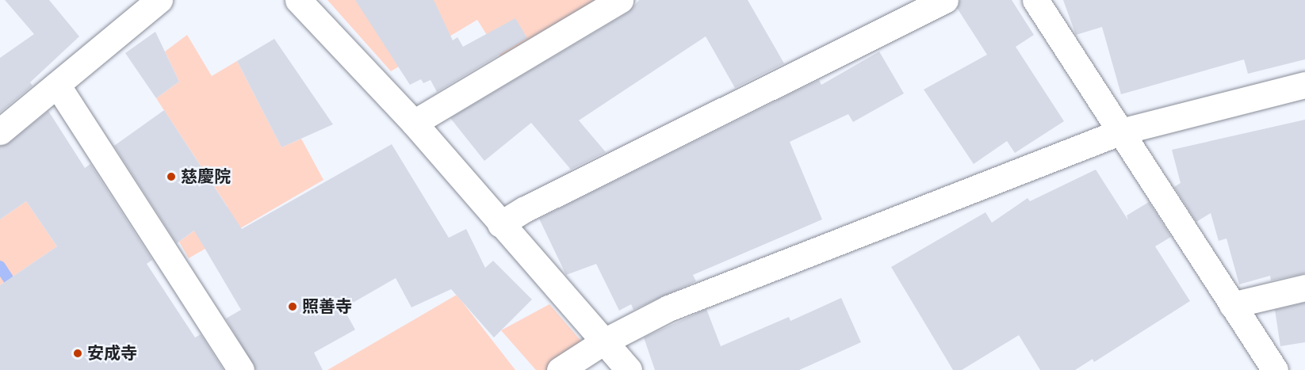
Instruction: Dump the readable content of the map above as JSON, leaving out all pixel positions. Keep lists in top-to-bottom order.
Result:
{
  "places": ["慈慶院", "照善寺", "安成寺"]
}
